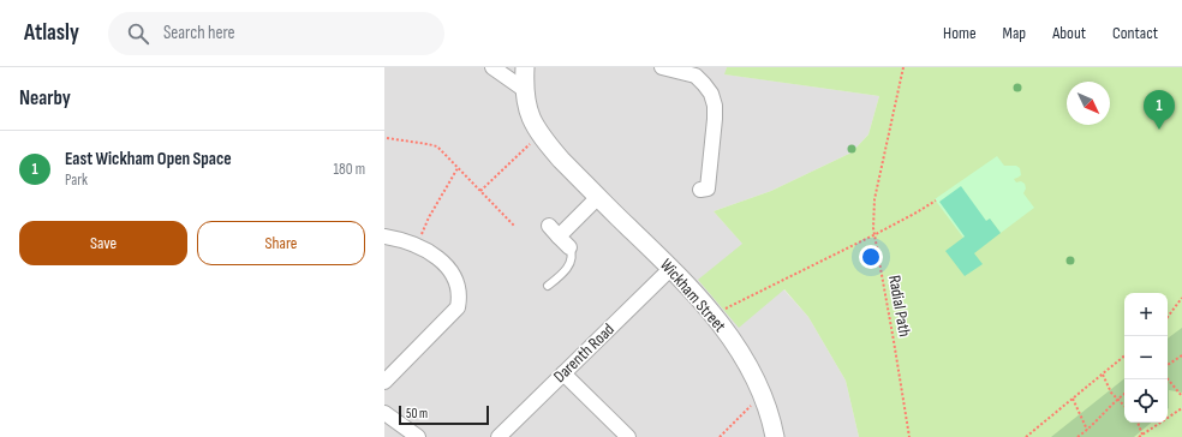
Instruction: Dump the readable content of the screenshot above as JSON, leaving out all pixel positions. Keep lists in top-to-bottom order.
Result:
{
  "streets": {
    "street": ["Wickham Street", "Darenth Road"],
    "path": ["Radial Path"]
  },
  "crossings": [
    ["Wickham Street", "Darenth Road"]
  ],
  "scale_bar": "50 m",
  "north": "bottom right",
  "page": {
    "header": "Atlasly",
    "search": "Search here",
    "nav": [
      "Home",
      "Map",
      "About",
      "Contact"
    ],
    "heading": "Nearby",
    "pins": "1",
    "list": [
      {
        "mark": "1",
        "name": "East Wickham Open Space",
        "note": "Park",
        "value": "180 m"
      }
    ],
    "buttons": ["Save", "Share"],
    "map_buttons": ["+", "−"],
    "scale": "50 m"
  }
}
